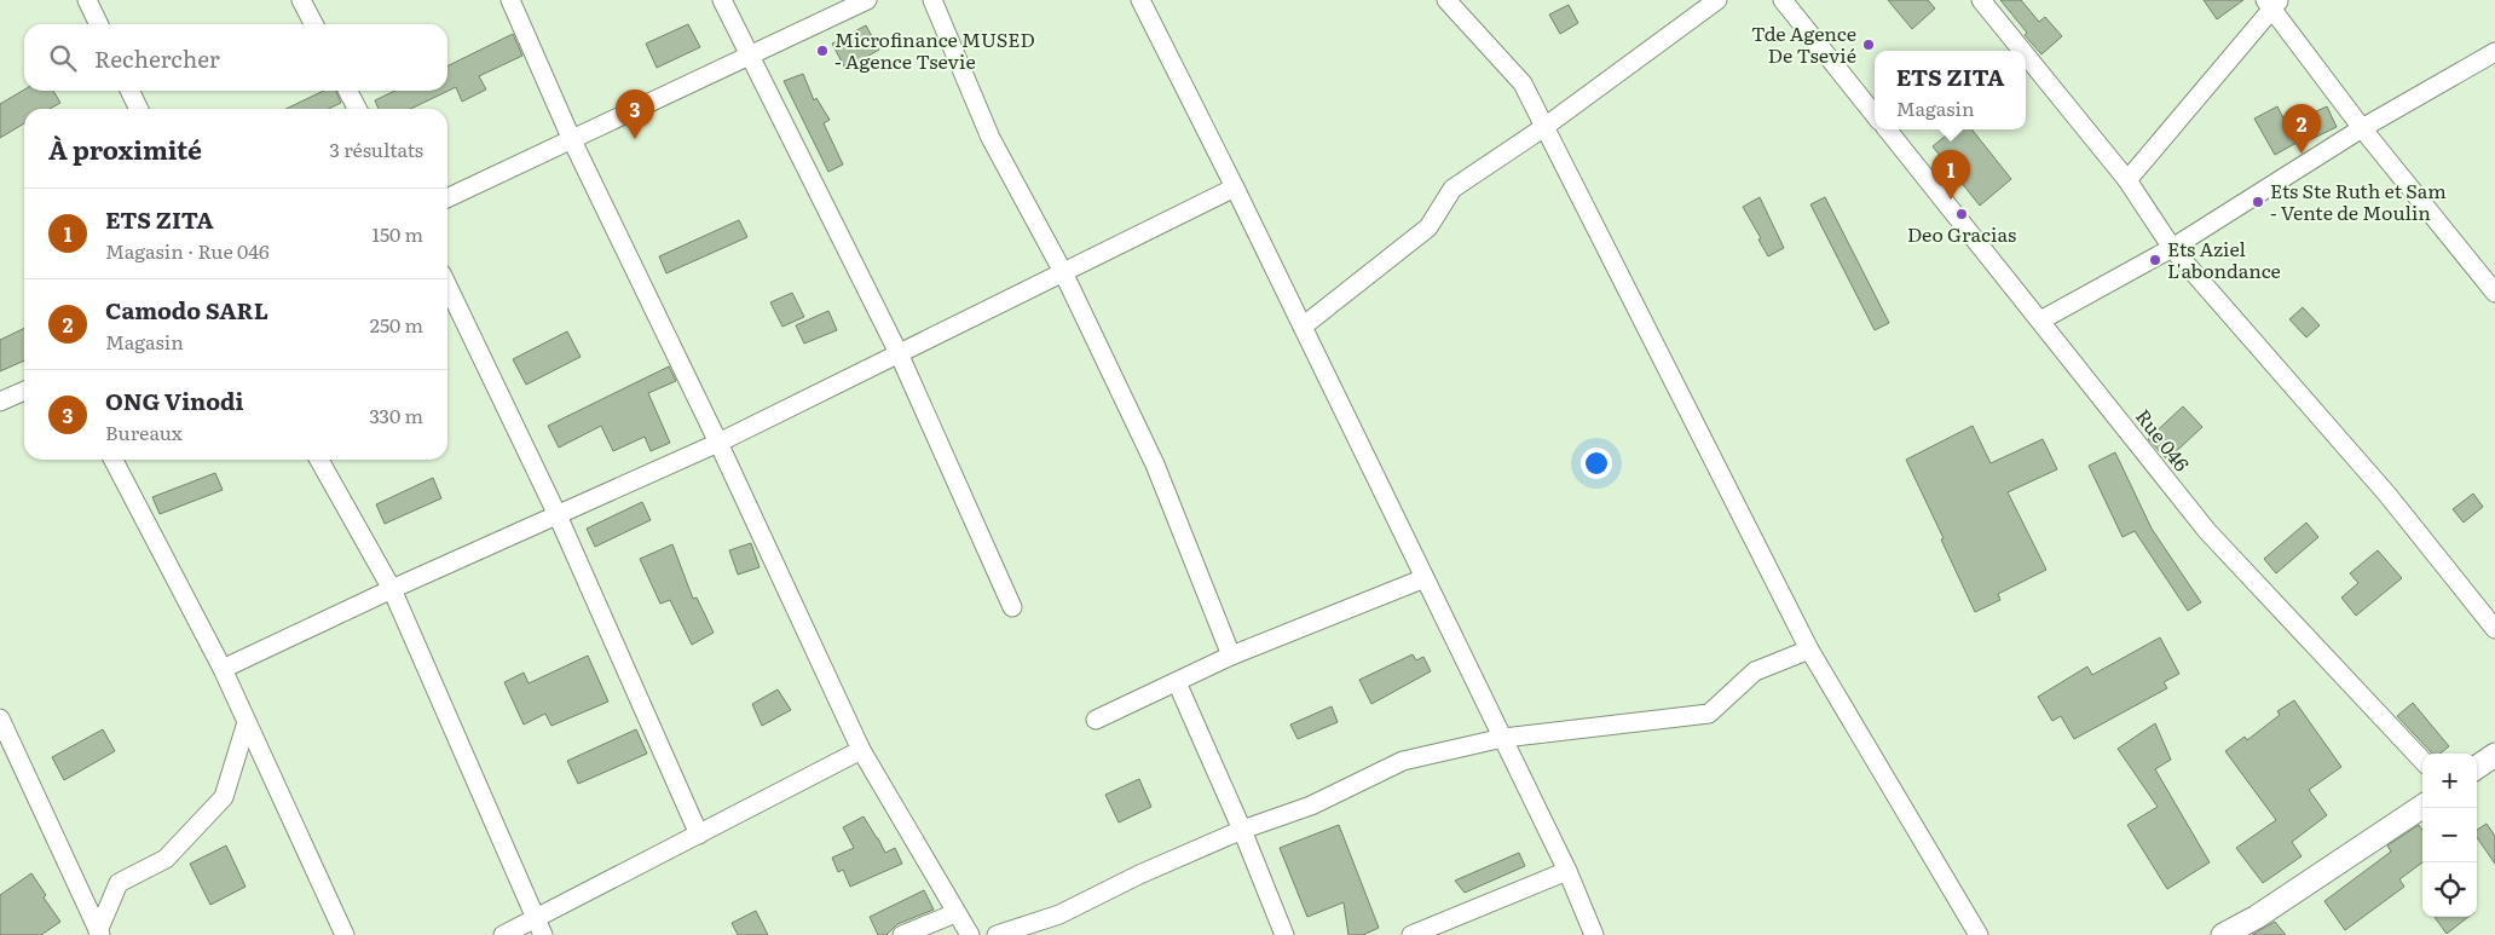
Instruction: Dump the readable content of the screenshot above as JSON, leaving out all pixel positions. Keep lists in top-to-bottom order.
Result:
{
  "streets": {
    "street": ["Rue 046"]
  },
  "places": [
    "Tde Agence De Tsevié",
    "Microfinance MUSED - Agence Tsevie",
    "Ets Ste Ruth et Sam - Vente de Moulin",
    "Deo Gracias",
    "Ets Aziel L'abondance"
  ],
  "page": {
    "search": "Rechercher",
    "popup": ["ETS ZITA", "Magasin"],
    "pins": ["3", "2", "1"],
    "heading": ["À proximité", "3 résultats"],
    "list": [
      {
        "mark": "1",
        "name": "ETS ZITA",
        "note": "Magasin · Rue 046",
        "value": "150 m"
      },
      {
        "mark": "2",
        "name": "Camodo SARL",
        "note": "Magasin",
        "value": "250 m"
      },
      {
        "mark": "3",
        "name": "ONG Vinodi",
        "note": "Bureaux",
        "value": "330 m"
      }
    ],
    "map_buttons": ["+", "−"]
  }
}
